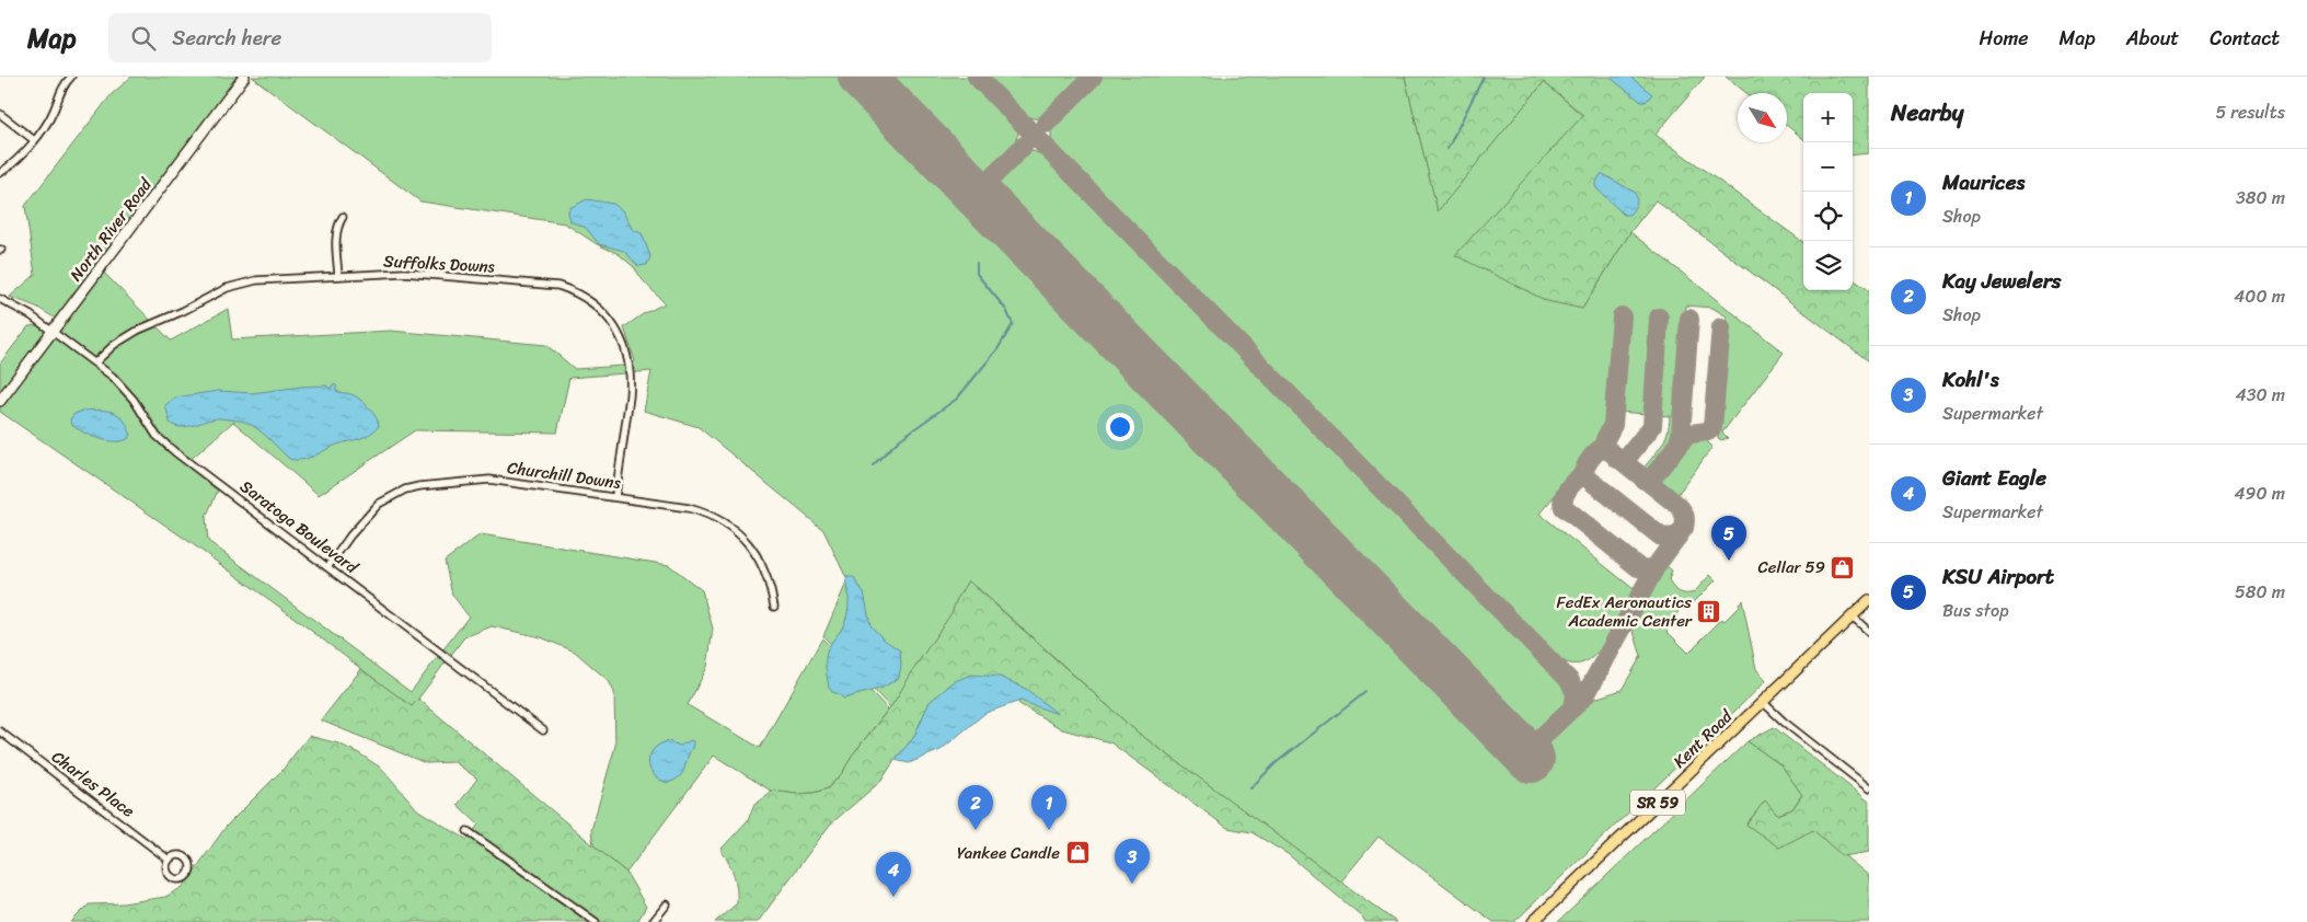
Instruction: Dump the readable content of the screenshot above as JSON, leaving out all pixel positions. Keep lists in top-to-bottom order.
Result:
{
  "streets": {
    "main road": ["Kent Road", "SR 59"],
    "street": [
      "North River Road",
      "Suffolks Downs",
      "Churchill Downs",
      "Saratoga Boulevard",
      "Charles Place"
    ]
  },
  "crossings": [
    ["North River Road", "Saratoga Boulevard"],
    ["Suffolks Downs", "Churchill Downs"],
    ["Suffolks Downs", "Saratoga Boulevard"],
    ["Churchill Downs", "Saratoga Boulevard"]
  ],
  "places": {
    "shop": ["Cellar 59", "Yankee Candle"],
    "building": ["FedEx Aeronautics Academic Center"]
  },
  "north": "bottom right",
  "page": {
    "header": "Map",
    "search": "Search here",
    "nav": [
      "Home",
      "Map",
      "About",
      "Contact"
    ],
    "heading": ["Nearby", "5 results"],
    "map_buttons": ["+", "−"],
    "list": [
      {
        "mark": "1",
        "name": "Maurices",
        "note": "Shop",
        "value": "380 m"
      },
      {
        "mark": "2",
        "name": "Kay Jewelers",
        "note": "Shop",
        "value": "400 m"
      },
      {
        "mark": "3",
        "name": "Kohl's",
        "note": "Supermarket",
        "value": "430 m"
      },
      {
        "mark": "4",
        "name": "Giant Eagle",
        "note": "Supermarket",
        "value": "490 m"
      },
      {
        "mark": "5",
        "name": "KSU Airport",
        "note": "Bus stop",
        "value": "580 m"
      }
    ],
    "pins": [
      "5",
      "1",
      "2",
      "3",
      "4"
    ]
  }
}
